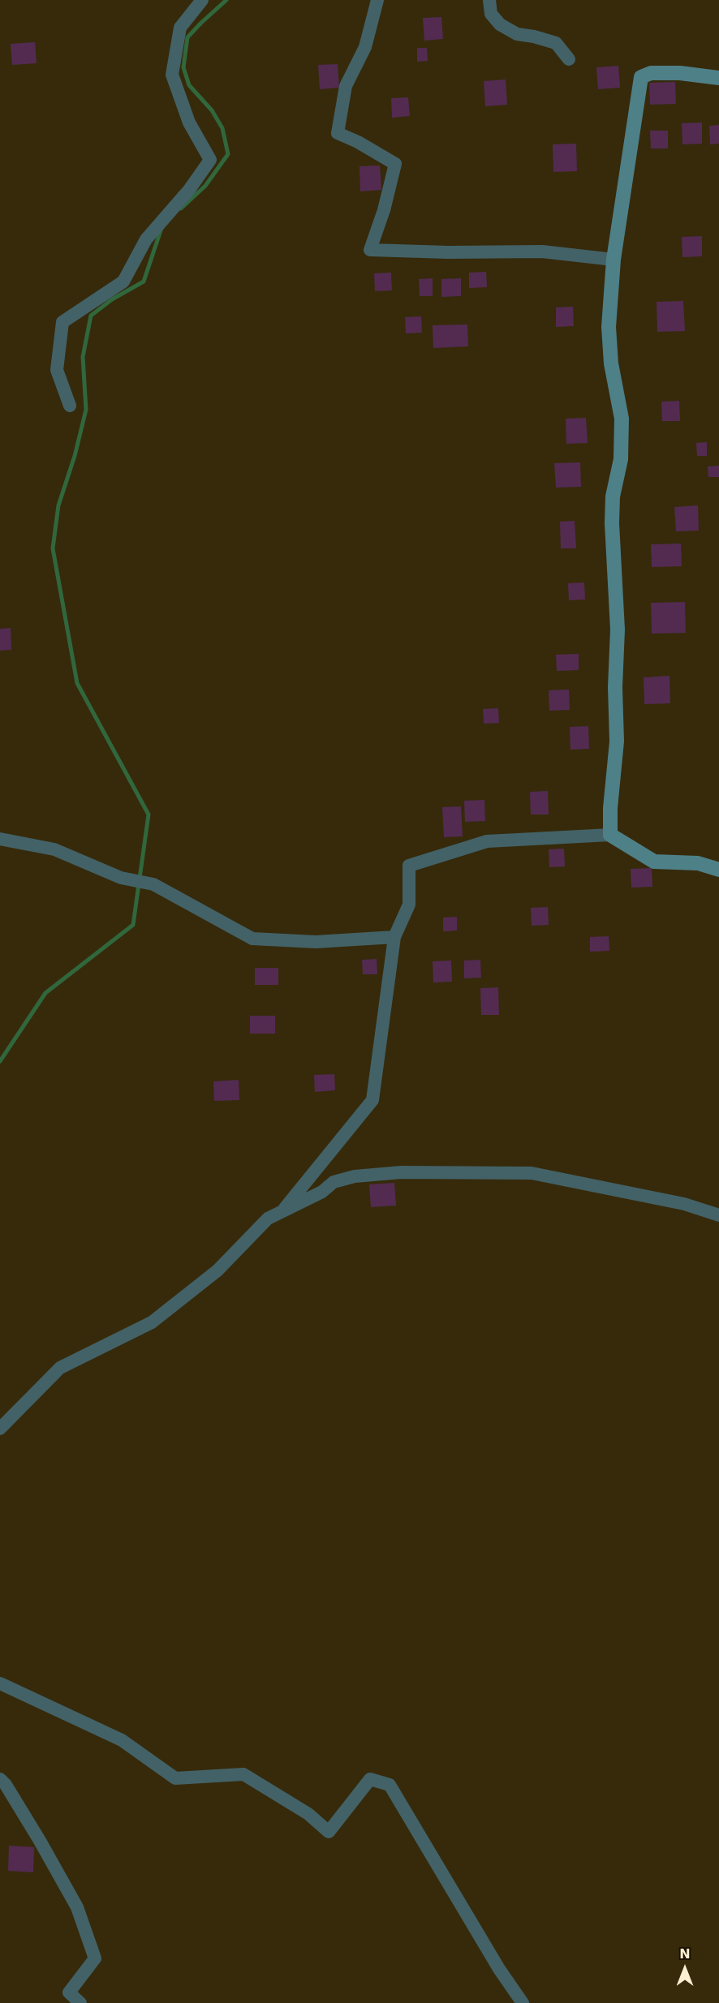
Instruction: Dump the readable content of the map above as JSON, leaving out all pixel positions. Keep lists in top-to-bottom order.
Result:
{
  "north": "top"
}
